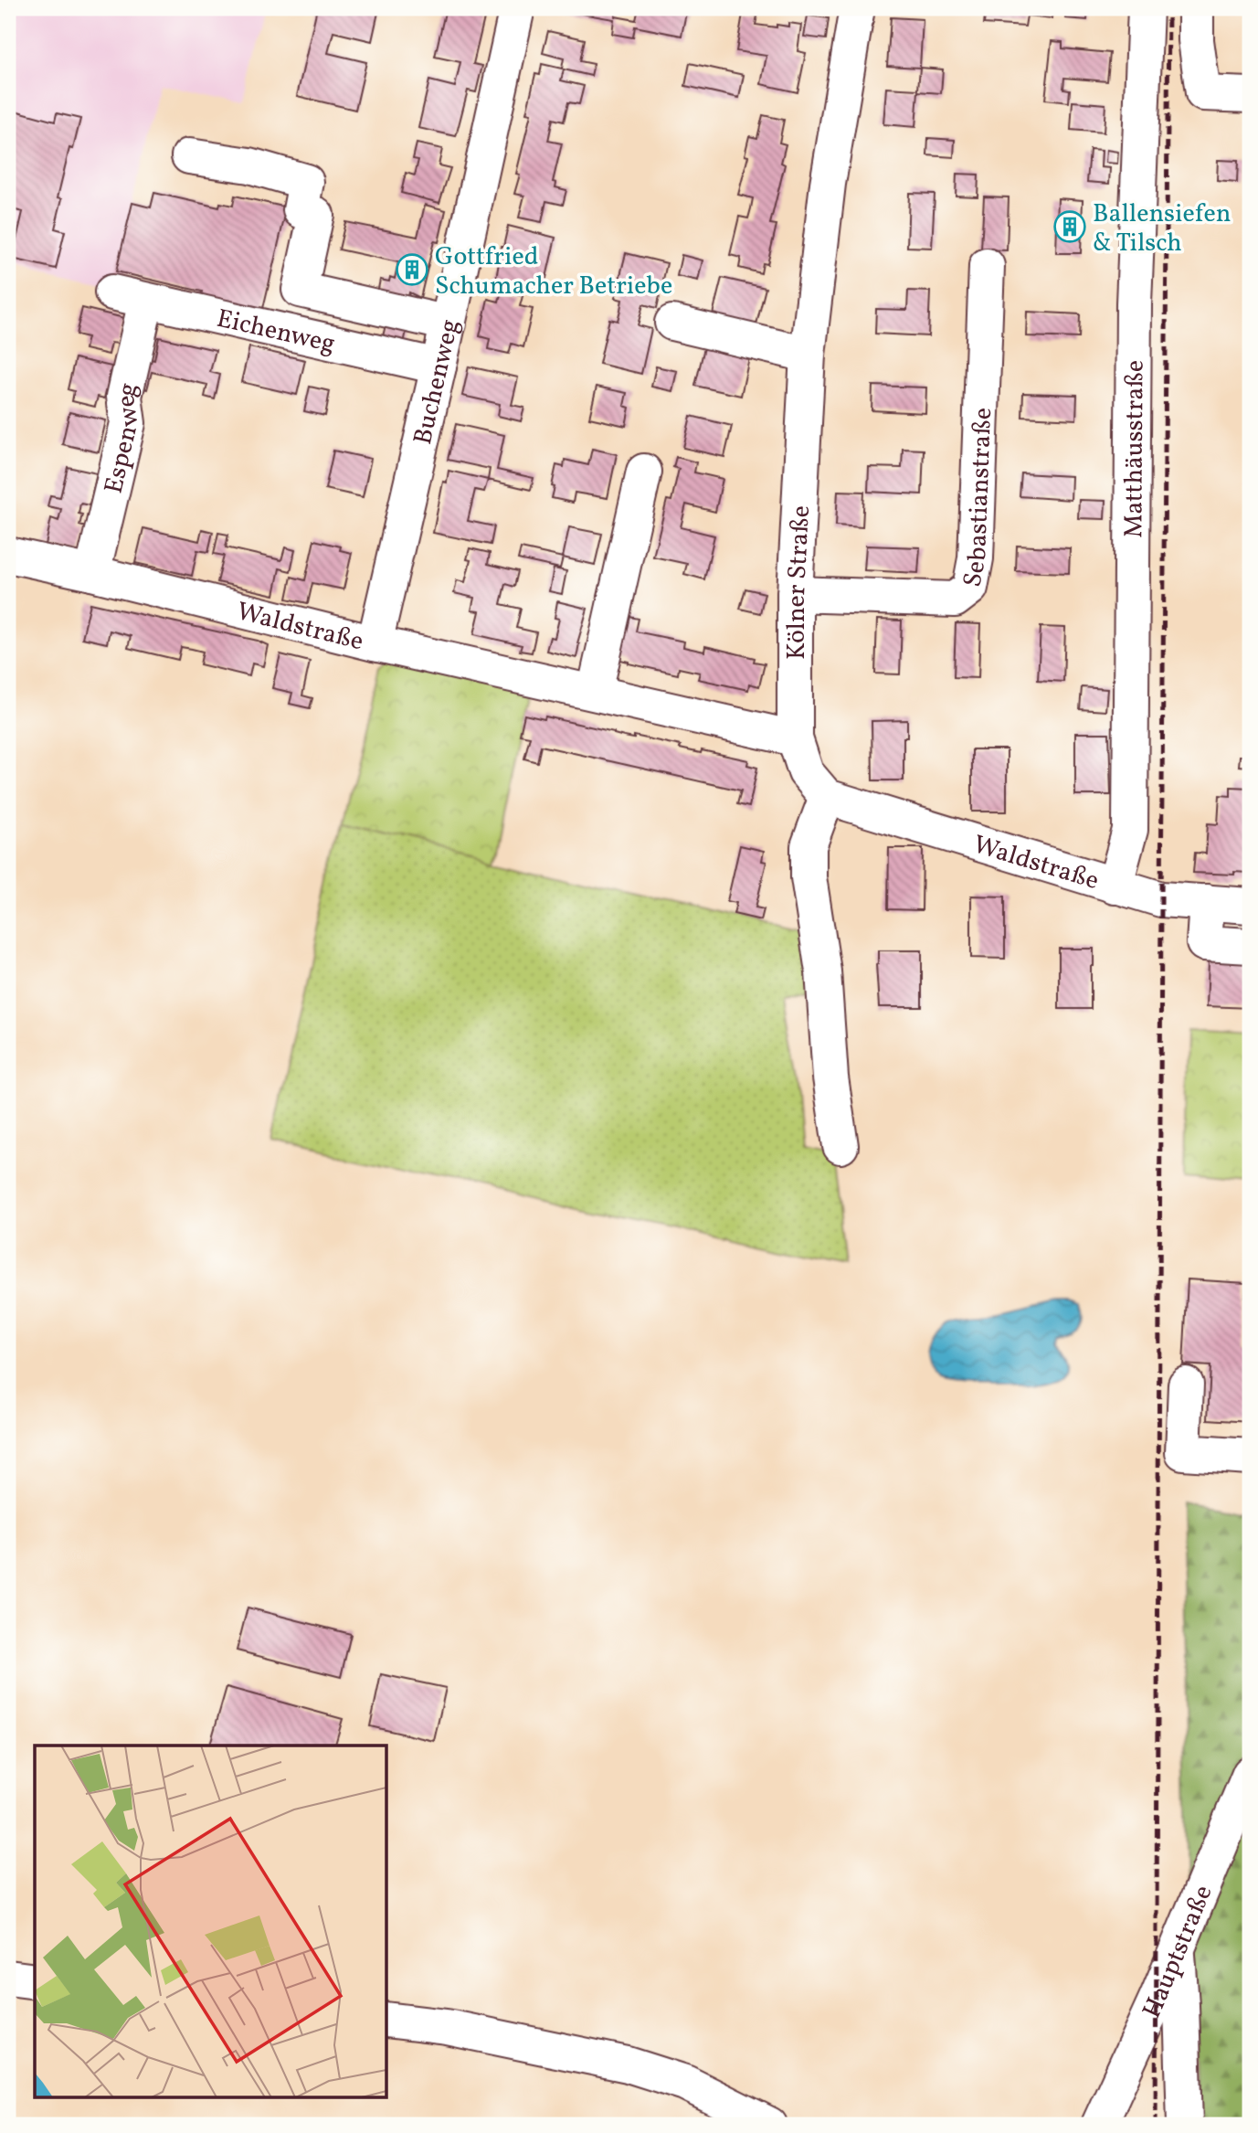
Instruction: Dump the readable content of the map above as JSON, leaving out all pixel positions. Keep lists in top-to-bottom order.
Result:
{
  "streets": {
    "street": [
      "Eichenweg",
      "Buchenweg",
      "Espenweg",
      "Matthäusstraße",
      "Sebastianstraße",
      "Kölner Straße",
      "Waldstraße",
      "Hauptstraße"
    ]
  },
  "crossings": [
    ["Eichenweg", "Buchenweg"],
    ["Eichenweg", "Espenweg"],
    ["Buchenweg", "Waldstraße"],
    ["Espenweg", "Waldstraße"],
    ["Matthäusstraße", "Waldstraße"],
    ["Sebastianstraße", "Kölner Straße"],
    ["Kölner Straße", "Waldstraße"]
  ],
  "places": {
    "building": ["Ballensiefen & Tilsch", "Gottfried Schumacher Betriebe"]
  }
}
